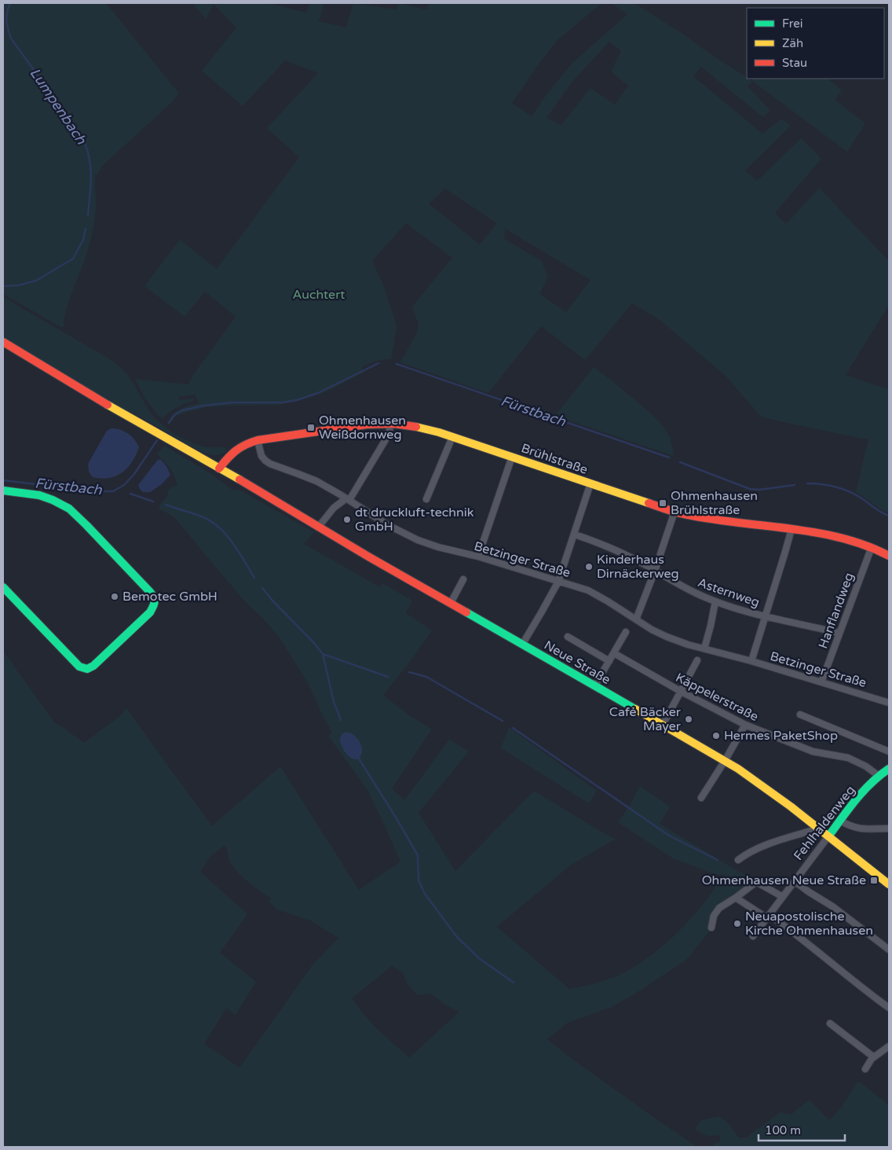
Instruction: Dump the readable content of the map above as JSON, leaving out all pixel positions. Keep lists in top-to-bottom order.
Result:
{
  "streets": {
    "street": [
      "Brühlstraße",
      "Betzinger Straße",
      "Asternweg",
      "Hanflandweg",
      "Neue Straße",
      "Käppelerstraße",
      "Fehlhaldenweg"
    ]
  },
  "crossings": [
    ["Brühlstraße", "Betzinger Straße"],
    ["Brühlstraße", "Hanflandweg"],
    ["Brühlstraße", "Neue Straße"],
    ["Betzinger Straße", "Hanflandweg"],
    ["Asternweg", "Hanflandweg"],
    ["Neue Straße", "Fehlhaldenweg"],
    ["Käppelerstraße", "Fehlhaldenweg"]
  ],
  "water": ["Lumpenbach", "Fürstbach"],
  "parks": ["Auchtert"],
  "places": {
    "transit": ["Ohmenhausen Weißdornweg", "Ohmenhausen Brühlstraße", "Ohmenhausen Neue Straße"],
    "other": [
      "dt druckluft-technik GmbH",
      "Kinderhaus Dirnäckerweg",
      "Bemotec GmbH",
      "Café Bäcker Mayer",
      "Hermes PaketShop",
      "Neuapostolische Kirche Ohmenhausen"
    ]
  },
  "legend": ["Frei", "Zäh", "Stau"],
  "scale_bar": "100 m"
}
